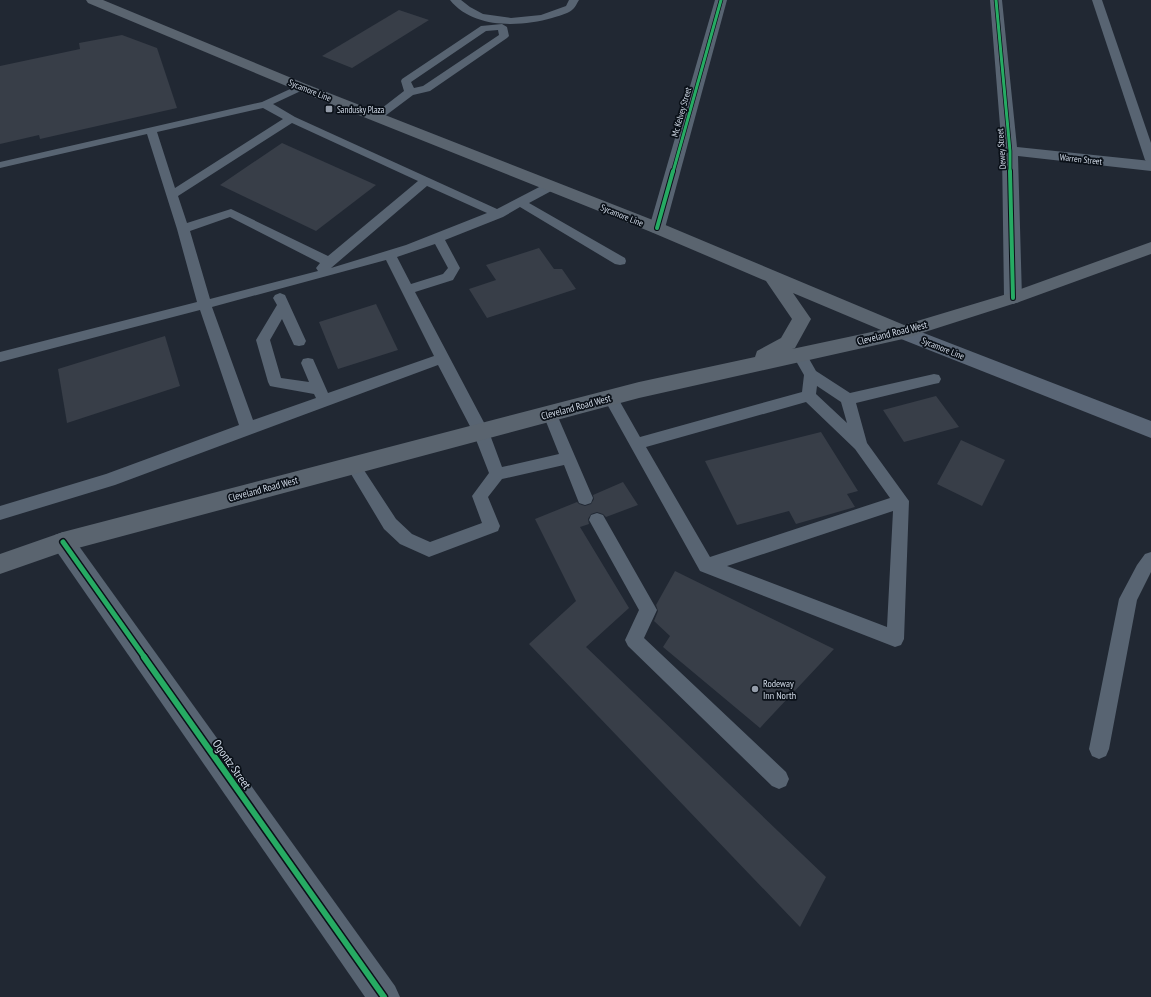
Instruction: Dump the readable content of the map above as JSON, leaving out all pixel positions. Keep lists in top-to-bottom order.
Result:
{
  "streets": {
    "main road": ["Sycamore Line", "Cleveland Road West"],
    "street": [
      "Mc Kelvey Street",
      "Dewey Street",
      "Warren Street",
      "Ogontz Street"
    ]
  },
  "crossings": [
    ["Sycamore Line", "Mc Kelvey Street"],
    ["Sycamore Line", "Cleveland Road West"],
    ["Dewey Street", "Warren Street"],
    ["Dewey Street", "Cleveland Road West"],
    ["Cleveland Road West", "Ogontz Street"]
  ],
  "places": {
    "transit": ["Sandusky Plaza"],
    "other": ["Rodeway Inn North"]
  }
}
